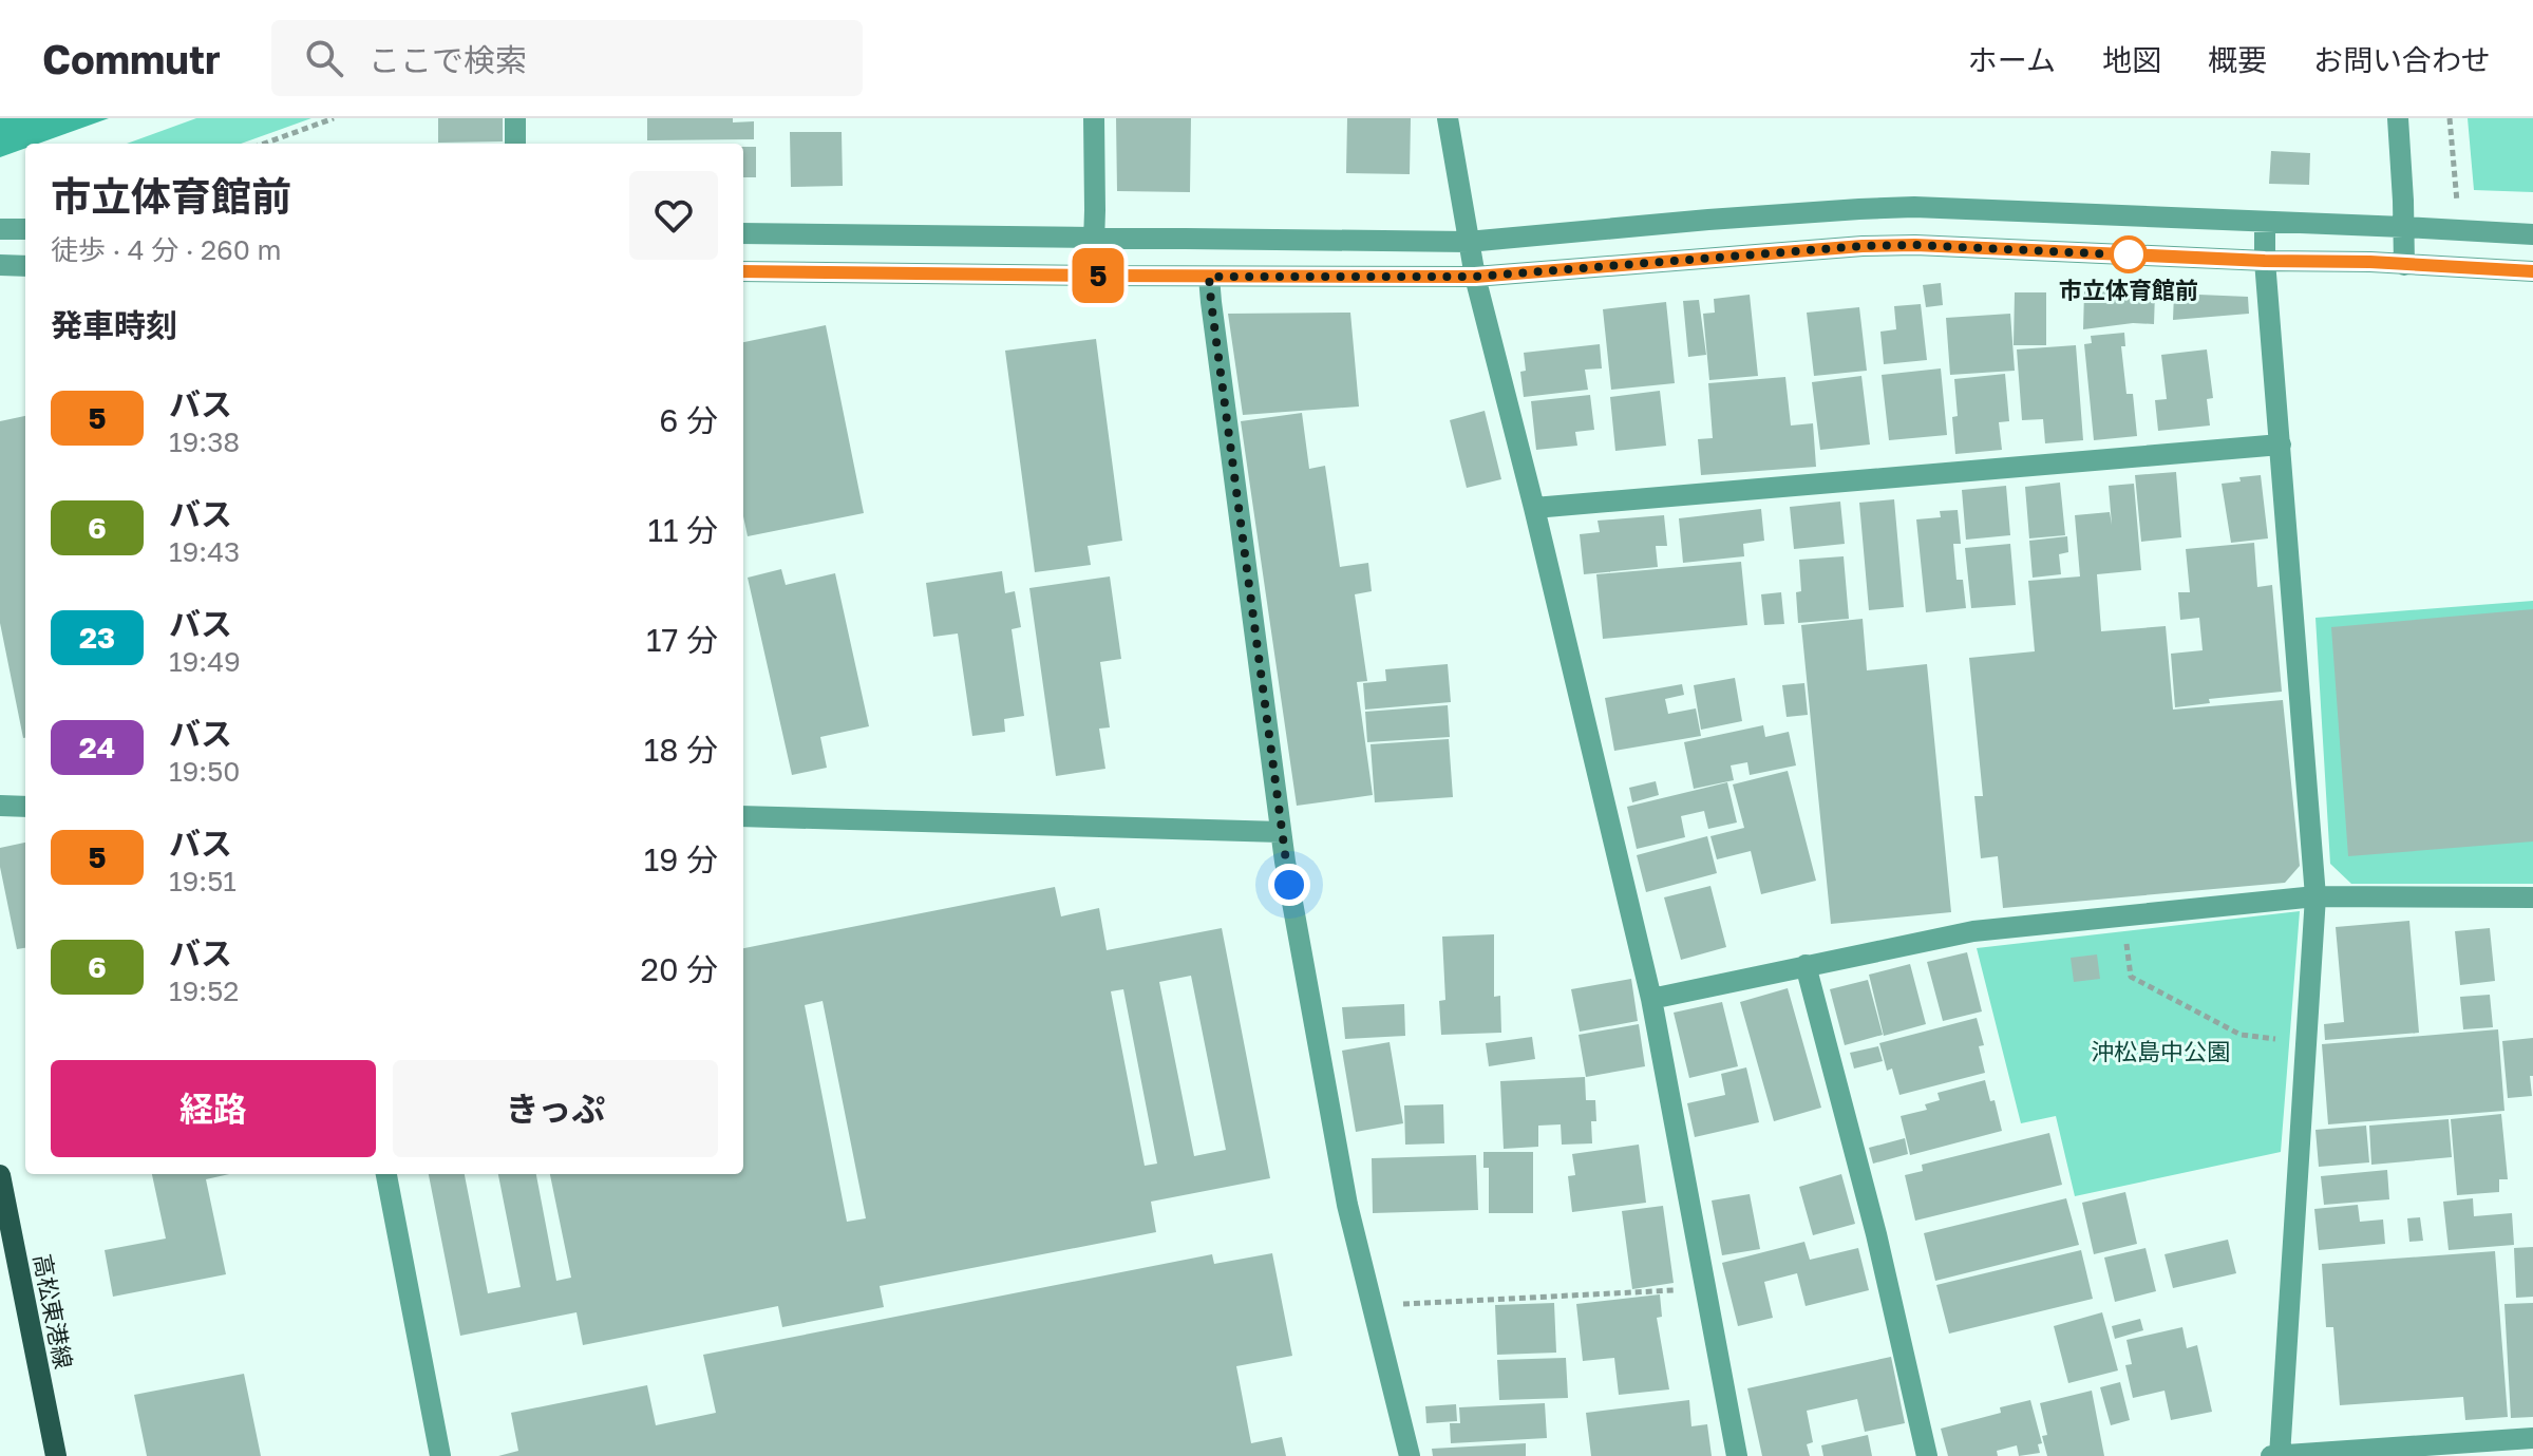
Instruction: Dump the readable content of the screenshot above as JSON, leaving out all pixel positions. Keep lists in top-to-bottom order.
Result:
{
  "streets": {
    "main road": ["高松東港線"]
  },
  "parks": ["沖松島中公園"],
  "places": ["市立体育館前"],
  "lines": ["bus line 5"],
  "page": {
    "header": "Commutr",
    "search": "ここで検索",
    "nav": [
      "ホーム",
      "地図",
      "概要",
      "お問い合わせ"
    ],
    "on_map": "5",
    "heading": [
      ["市立体育館前", "徒歩 · 4 分 · 260 m"],
      "発車時刻"
    ],
    "list": [
      {
        "mark": "5",
        "name": "バス",
        "note": "19:38",
        "value": "6 分"
      },
      {
        "mark": "6",
        "name": "バス",
        "note": "19:43",
        "value": "11 分"
      },
      {
        "mark": "23",
        "name": "バス",
        "note": "19:49",
        "value": "17 分"
      },
      {
        "mark": "24",
        "name": "バス",
        "note": "19:50",
        "value": "18 分"
      },
      {
        "mark": "5",
        "name": "バス",
        "note": "19:51",
        "value": "19 分"
      },
      {
        "mark": "6",
        "name": "バス",
        "note": "19:52",
        "value": "20 分"
      }
    ],
    "buttons": ["経路", "きっぷ"]
  }
}
